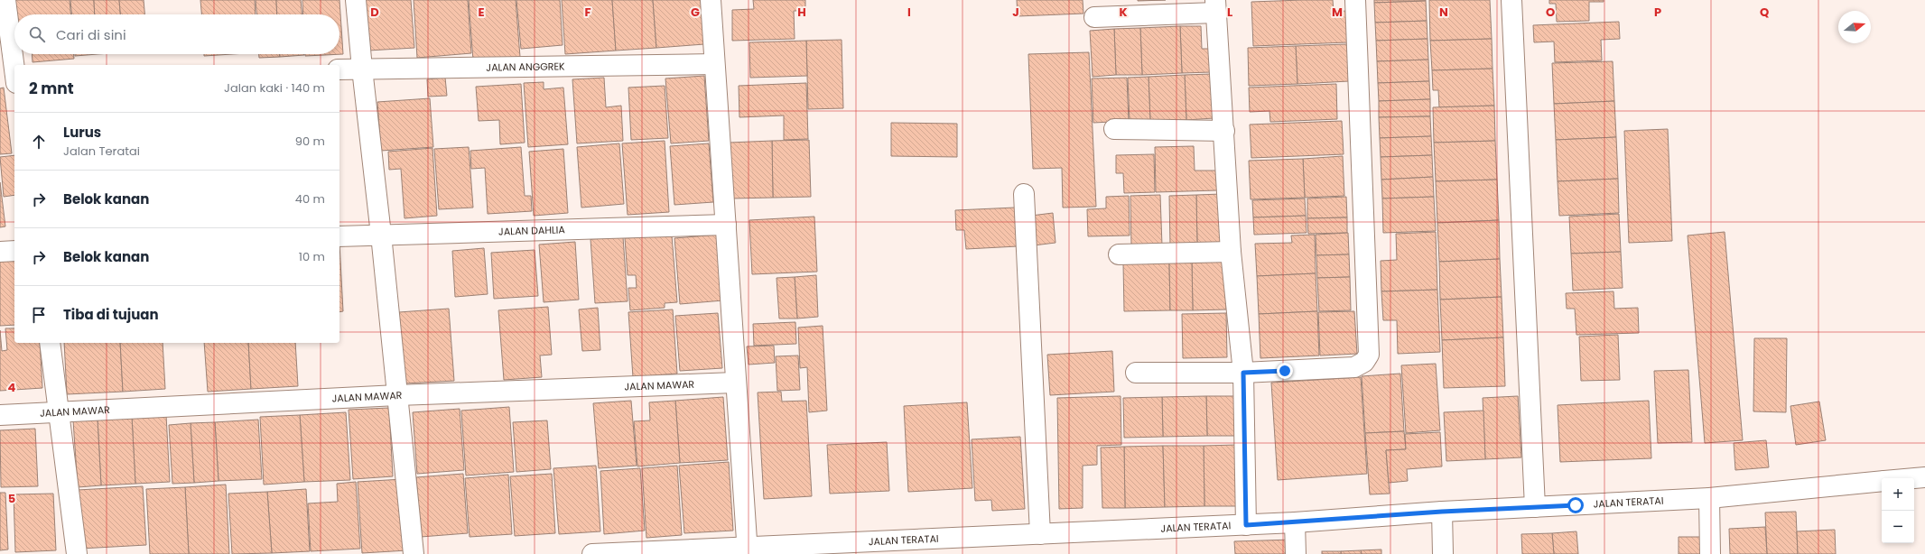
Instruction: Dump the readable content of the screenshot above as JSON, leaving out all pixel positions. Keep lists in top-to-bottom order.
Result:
{
  "streets": {
    "street": [
      "JALAN ANGGREK",
      "JALAN DAHLIA",
      "JALAN MAWAR",
      "JALAN TERATAI"
    ]
  },
  "north": "right",
  "page": {
    "search": "Cari di sini",
    "heading": ["2 mnt", "Jalan kaki · 140 m"],
    "list": [
      ["Lurus", "Jalan Teratai", "90 m"],
      ["Belok kanan", "40 m"],
      ["Belok kanan", "10 m"],
      "Tiba di tujuan"
    ],
    "map_buttons": ["+", "−"]
  },
  "grid": {
    "columns": [
      "D",
      "E",
      "F",
      "G",
      "H",
      "I",
      "J",
      "K",
      "L",
      "M",
      "N",
      "O",
      "P",
      "Q"
    ],
    "rows": ["4", "5"]
  }
}
